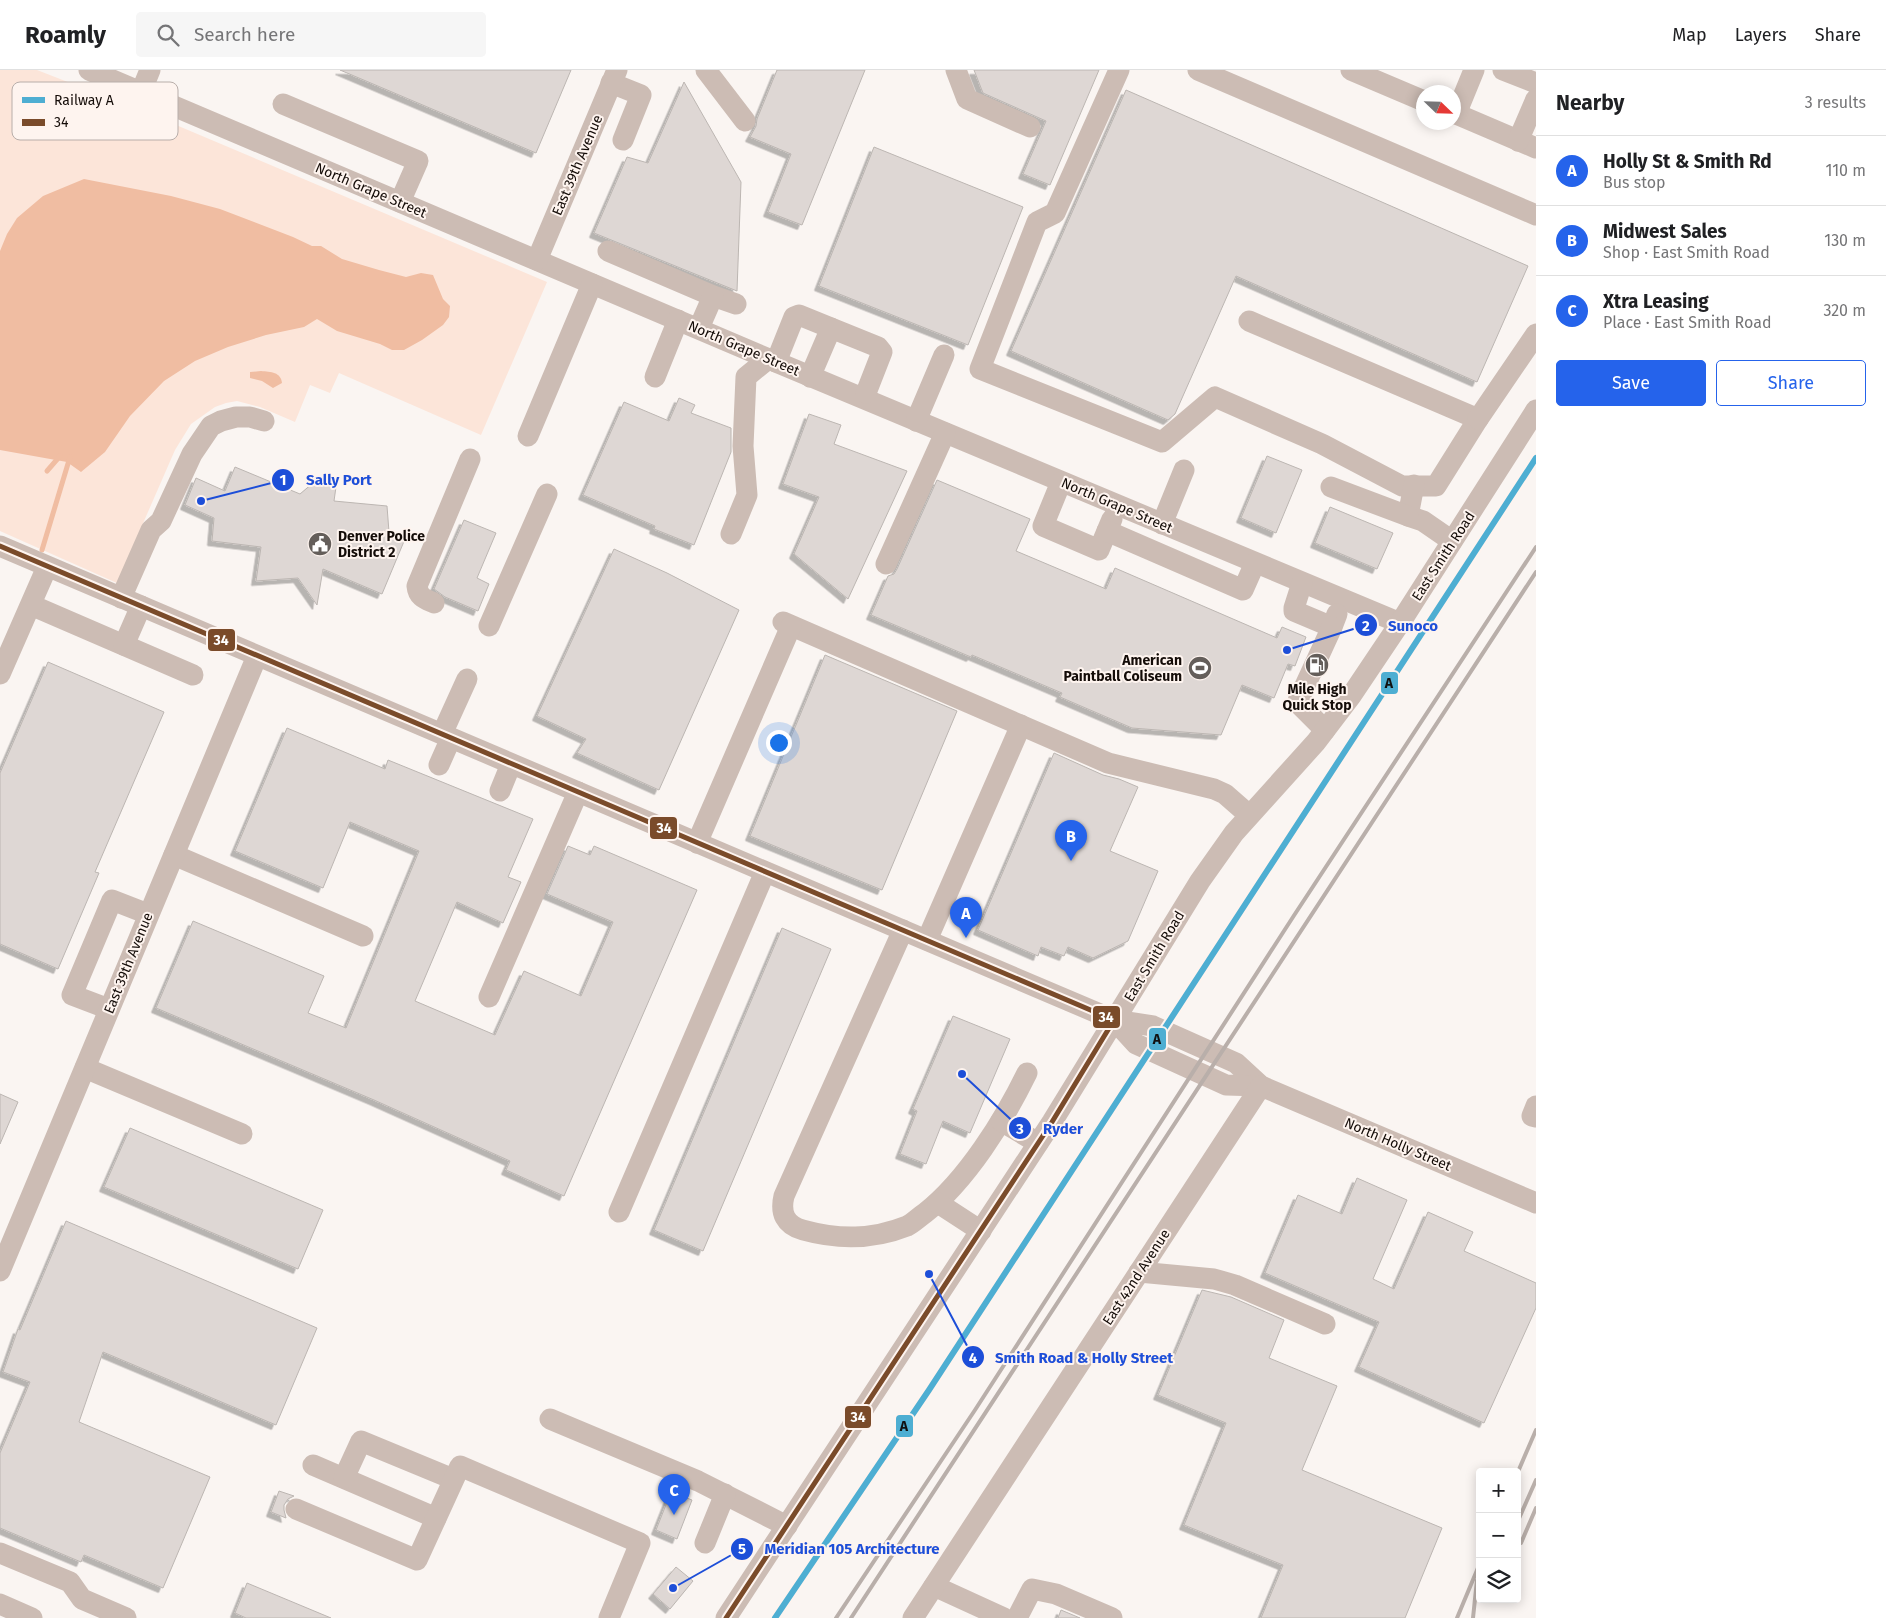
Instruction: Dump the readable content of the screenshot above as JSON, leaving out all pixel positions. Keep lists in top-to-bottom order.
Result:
{
  "streets": {
    "street": [
      "East 39th Avenue",
      "North Grape Street",
      "East Smith Road",
      "North Holly Street",
      "East 42nd Avenue"
    ]
  },
  "crossings": [
    ["East 39th Avenue", "North Grape Street"],
    ["East 39th Avenue", "North Holly Street"],
    ["North Grape Street", "East Smith Road"],
    ["East Smith Road", "North Holly Street"],
    ["North Holly Street", "East 42nd Avenue"]
  ],
  "places": {
    "other": [
      "Sally Port",
      "Sunoco",
      "Ryder",
      "Smith Road & Holly Street",
      "Meridian 105 Architecture"
    ],
    "public building": ["Denver Police District 2"],
    "fuel station": ["Mile High Quick Stop"],
    "sports": ["American Paintball Coliseum"]
  },
  "lines": ["rail line A", "transit line 34"],
  "legend": ["Railway A", "34"],
  "north": "bottom right",
  "page": {
    "header": "Roamly",
    "search": "Search here",
    "nav": ["Map", "Layers", "Share"],
    "heading": ["Nearby", "3 results"],
    "list": [
      {
        "mark": "A",
        "name": "Holly St & Smith Rd",
        "note": "Bus stop",
        "value": "110 m"
      },
      {
        "mark": "B",
        "name": "Midwest Sales",
        "note": "Shop · East Smith Road",
        "value": "130 m"
      },
      {
        "mark": "C",
        "name": "Xtra Leasing",
        "note": "Place · East Smith Road",
        "value": "320 m"
      }
    ],
    "buttons": ["Save", "Share"],
    "pins": ["B", "A", "C"],
    "map_buttons": ["+", "−"]
  }
}
